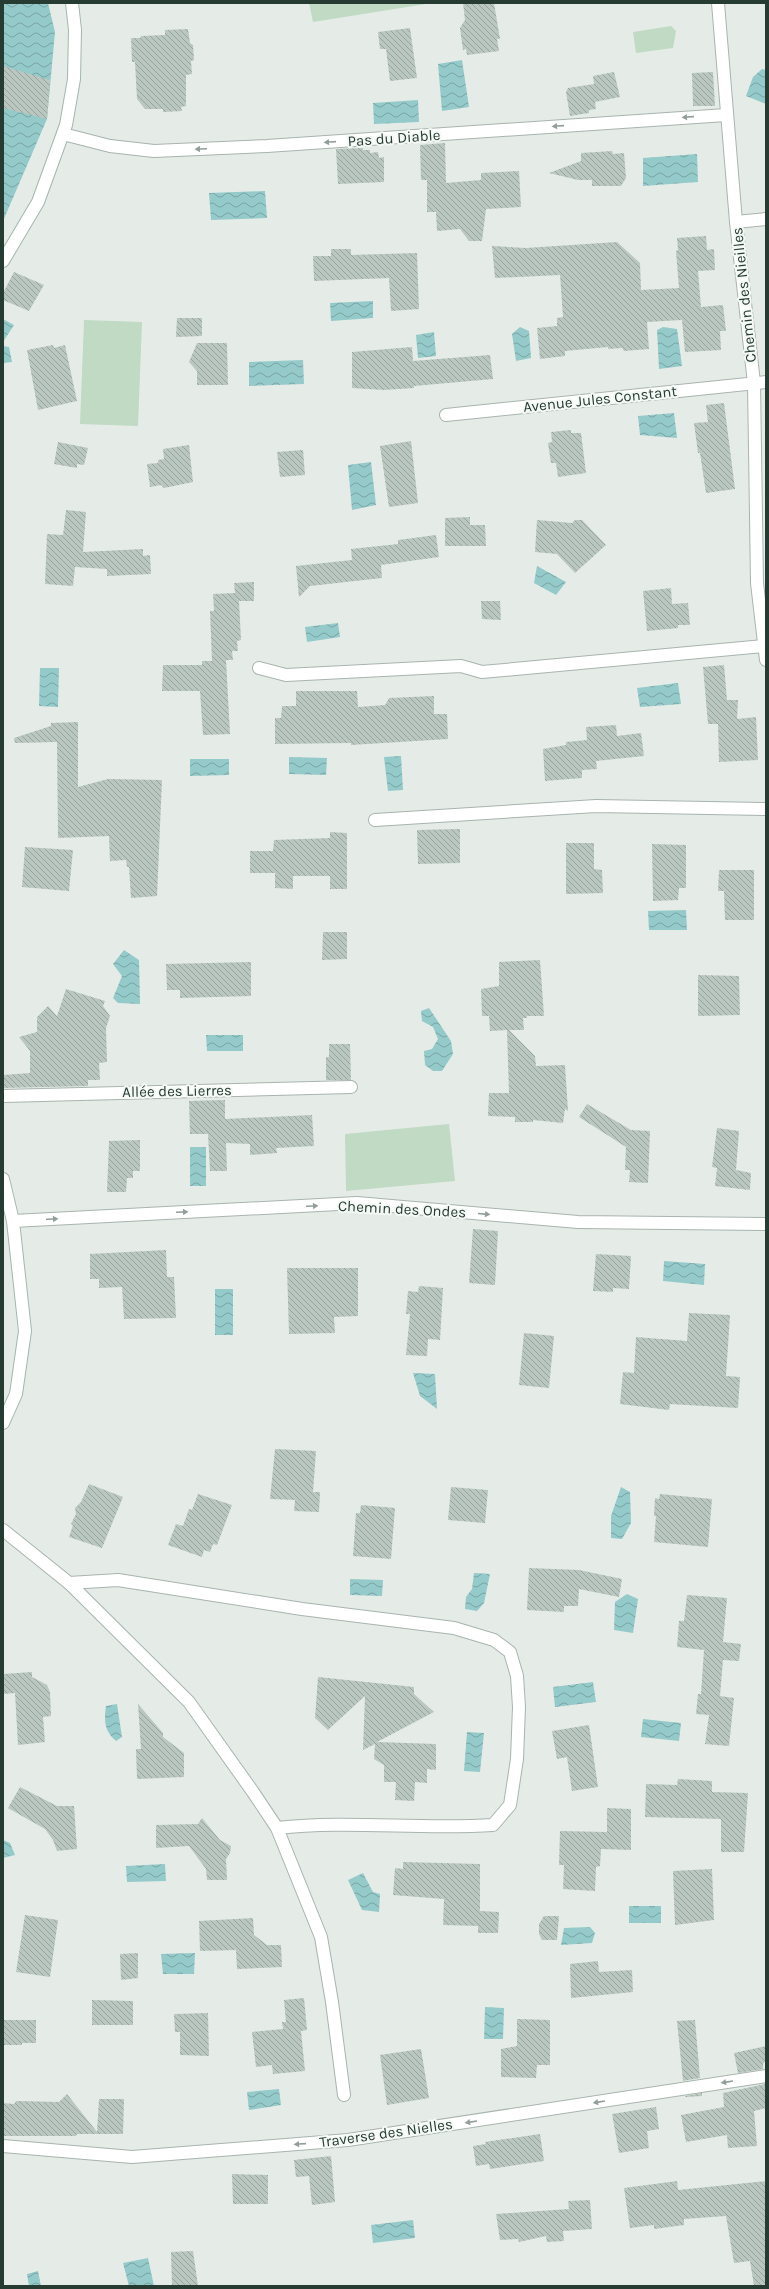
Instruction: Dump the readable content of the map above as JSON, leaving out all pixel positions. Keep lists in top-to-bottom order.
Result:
{
  "streets": {
    "street": [
      "Pas du Diable",
      "Chemin des Nieilles",
      "Avenue Jules Constant",
      "Allée des Lierres",
      "Chemin des Ondes",
      "Traverse des Nielles"
    ]
  },
  "crossings": [
    ["Pas du Diable", "Chemin des Nieilles"],
    ["Chemin des Nieilles", "Avenue Jules Constant"]
  ],
  "one_way": ["Pas du Diable", "Chemin des Ondes", "Traverse des Nielles"]
}
